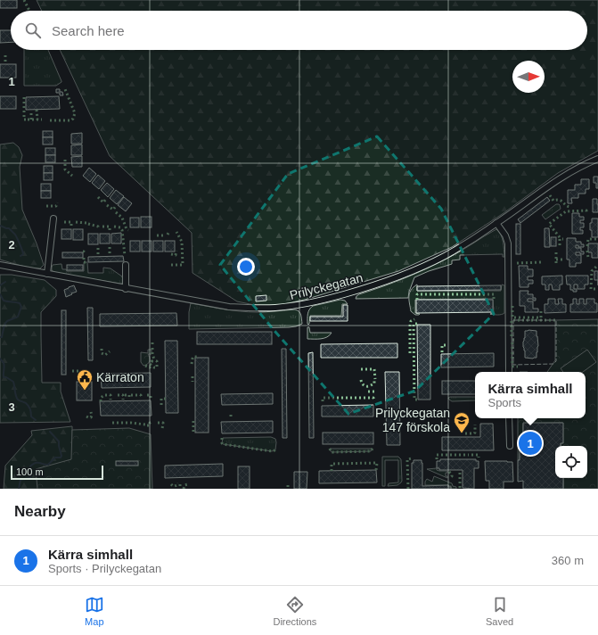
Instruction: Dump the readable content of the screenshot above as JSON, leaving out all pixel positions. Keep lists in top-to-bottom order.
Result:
{
  "streets": {
    "street": ["Prilyckegatan"]
  },
  "places": {
    "public building": ["Kärraton"],
    "school or university": ["Prilyckegatan 147 förskola"]
  },
  "scale_bar": "100 m",
  "north": "right",
  "page": {
    "search": "Search here",
    "popup": ["Kärra simhall", "Sports"],
    "pins": "1",
    "scale": "100 m",
    "heading": "Nearby",
    "list": [
      {
        "mark": "1",
        "name": "Kärra simhall",
        "note": "Sports · Prilyckegatan",
        "value": "360 m"
      }
    ],
    "nav": ["Map", "Directions", "Saved"]
  },
  "grid": {
    "rows": ["1", "2", "3"]
  }
}
